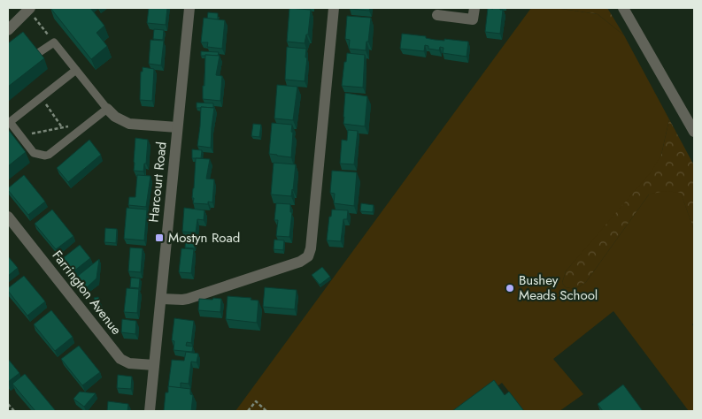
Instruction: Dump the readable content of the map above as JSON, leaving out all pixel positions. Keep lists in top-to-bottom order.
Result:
{
  "streets": {
    "street": ["Harcourt Road", "Farrington Avenue"]
  },
  "crossings": [
    ["Harcourt Road", "Farrington Avenue"]
  ],
  "places": {
    "transit": ["Mostyn Road"],
    "other": ["Bushey Meads School"]
  }
}
